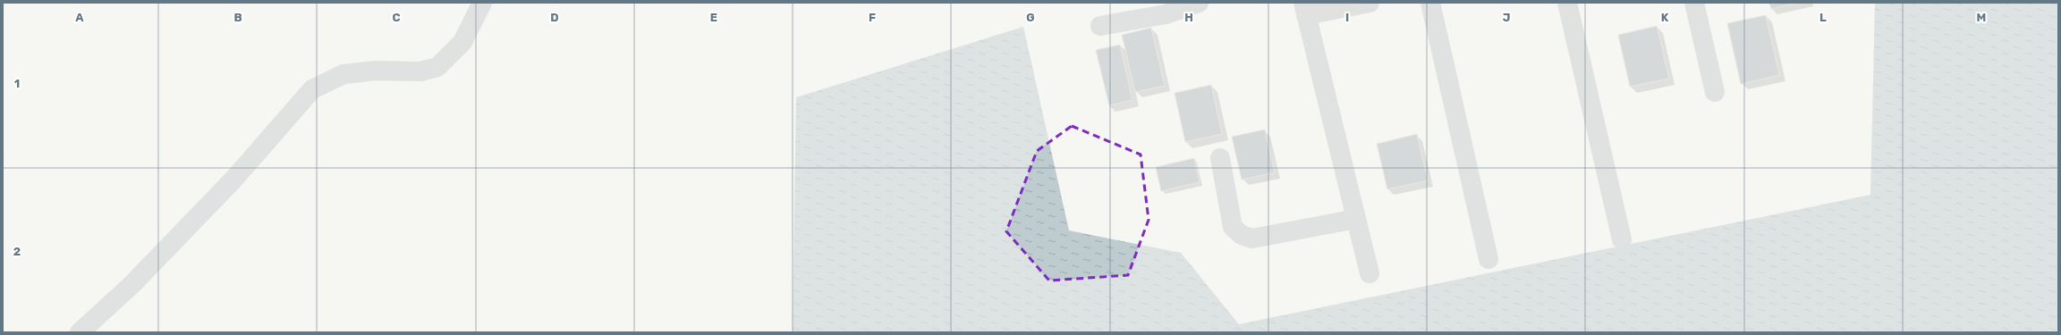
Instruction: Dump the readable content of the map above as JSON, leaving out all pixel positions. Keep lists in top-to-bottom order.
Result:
{
  "grid": {
    "columns": [
      "A",
      "B",
      "C",
      "D",
      "E",
      "F",
      "G",
      "H",
      "I",
      "J",
      "K",
      "L",
      "M"
    ],
    "rows": ["1", "2"]
  }
}
